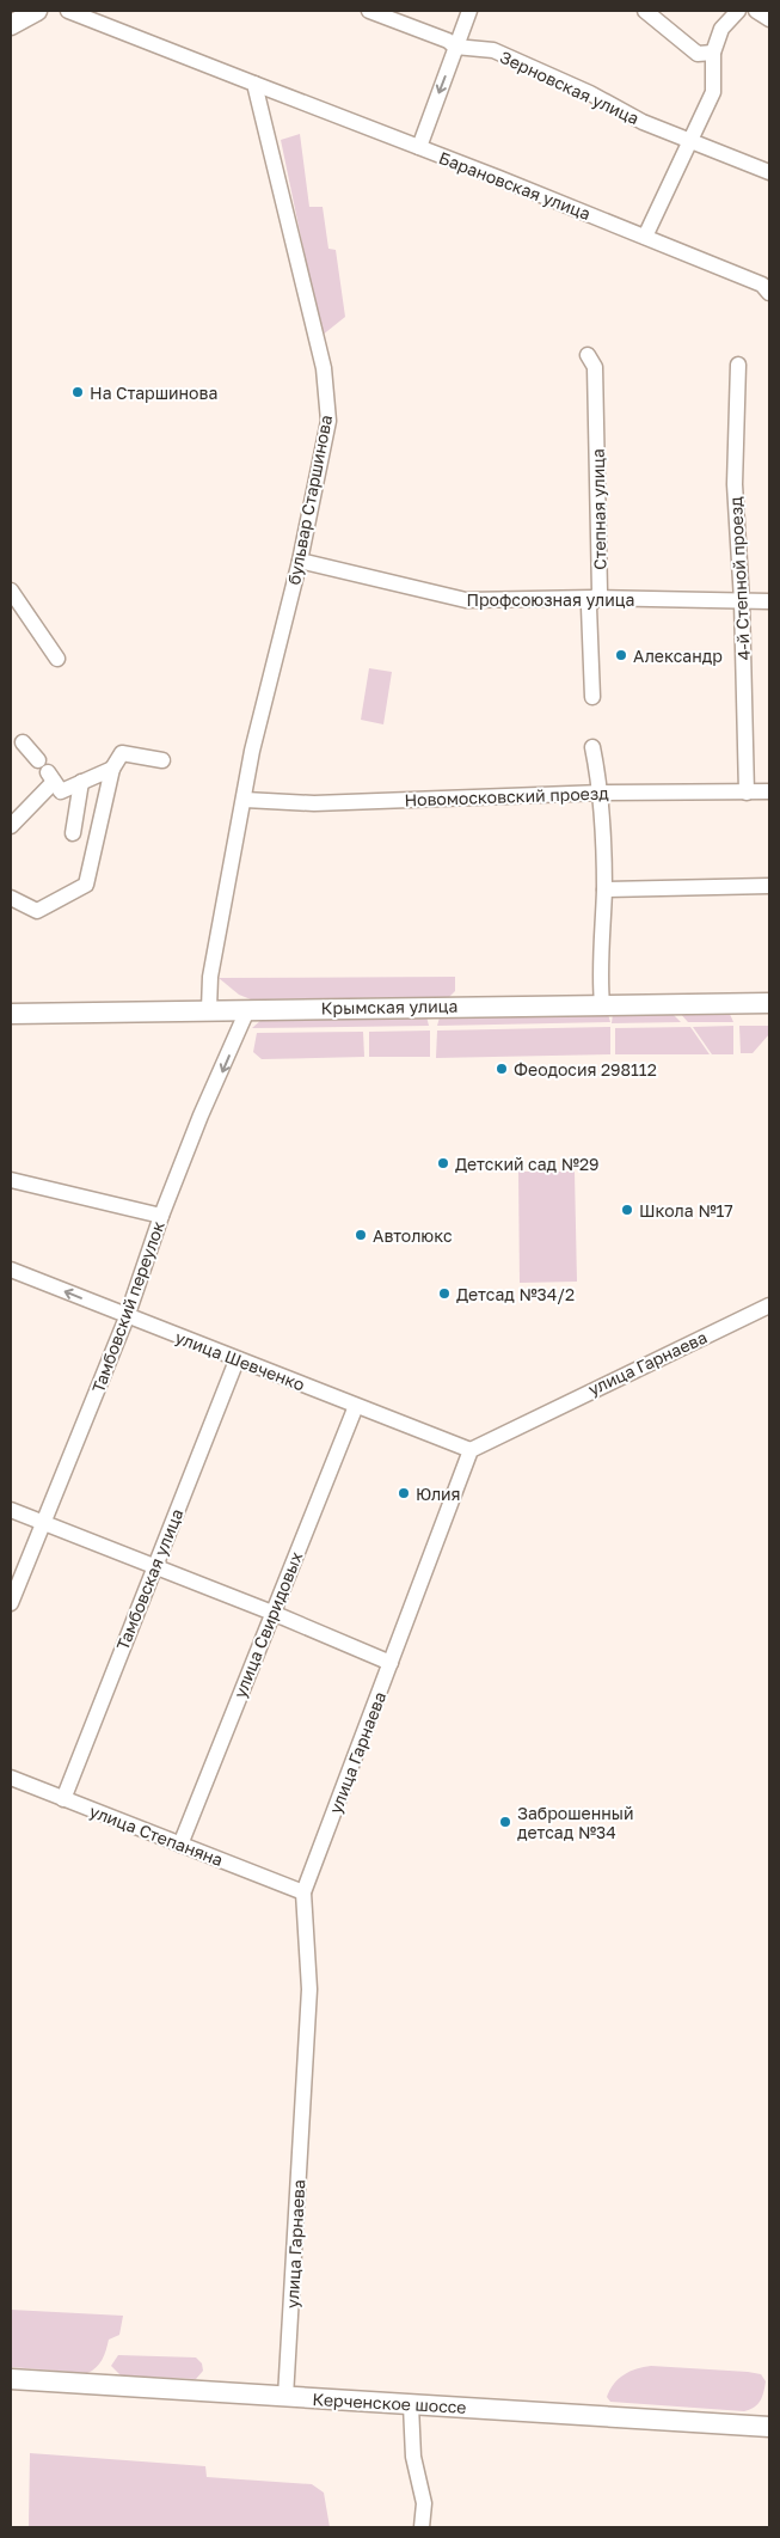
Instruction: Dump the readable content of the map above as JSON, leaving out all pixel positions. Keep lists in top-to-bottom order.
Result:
{
  "streets": {
    "main road": ["Крымская улица", "Керченское шоссе"],
    "street": [
      "Зерновская улица",
      "Барановская улица",
      "бульвар Старшинова",
      "Степная улица",
      "4-й Степной проезд",
      "Профсоюзная улица",
      "Новомосковский проезд",
      "Тамбовский переулок",
      "улица Шевченко",
      "улица Гарнаева",
      "Тамбовская улица",
      "улица Свиридовых",
      "улица Степаняна"
    ]
  },
  "crossings": [
    ["Барановская улица", "бульвар Старшинова"],
    ["бульвар Старшинова", "Профсоюзная улица"],
    ["бульвар Старшинова", "Новомосковский проезд"],
    ["бульвар Старшинова", "Крымская улица"],
    ["Степная улица", "Профсоюзная улица"],
    ["4-й Степной проезд", "Профсоюзная улица"],
    ["4-й Степной проезд", "Новомосковский проезд"],
    ["Крымская улица", "Тамбовский переулок"],
    ["Тамбовский переулок", "улица Шевченко"],
    ["улица Шевченко", "улица Гарнаева"],
    ["улица Шевченко", "Тамбовская улица"],
    ["улица Шевченко", "улица Свиридовых"],
    ["улица Гарнаева", "улица Степаняна"],
    ["улица Гарнаева", "Керченское шоссе"],
    ["Тамбовская улица", "улица Степаняна"],
    ["улица Свиридовых", "улица Степаняна"]
  ],
  "places": [
    "На Старшинова",
    "Александр",
    "Феодосия 298112",
    "Детский сад №29",
    "Школа №17",
    "Автолюкс",
    "Детсад №34/2",
    "Юлия",
    "Заброшенный детсад №34"
  ]
}
